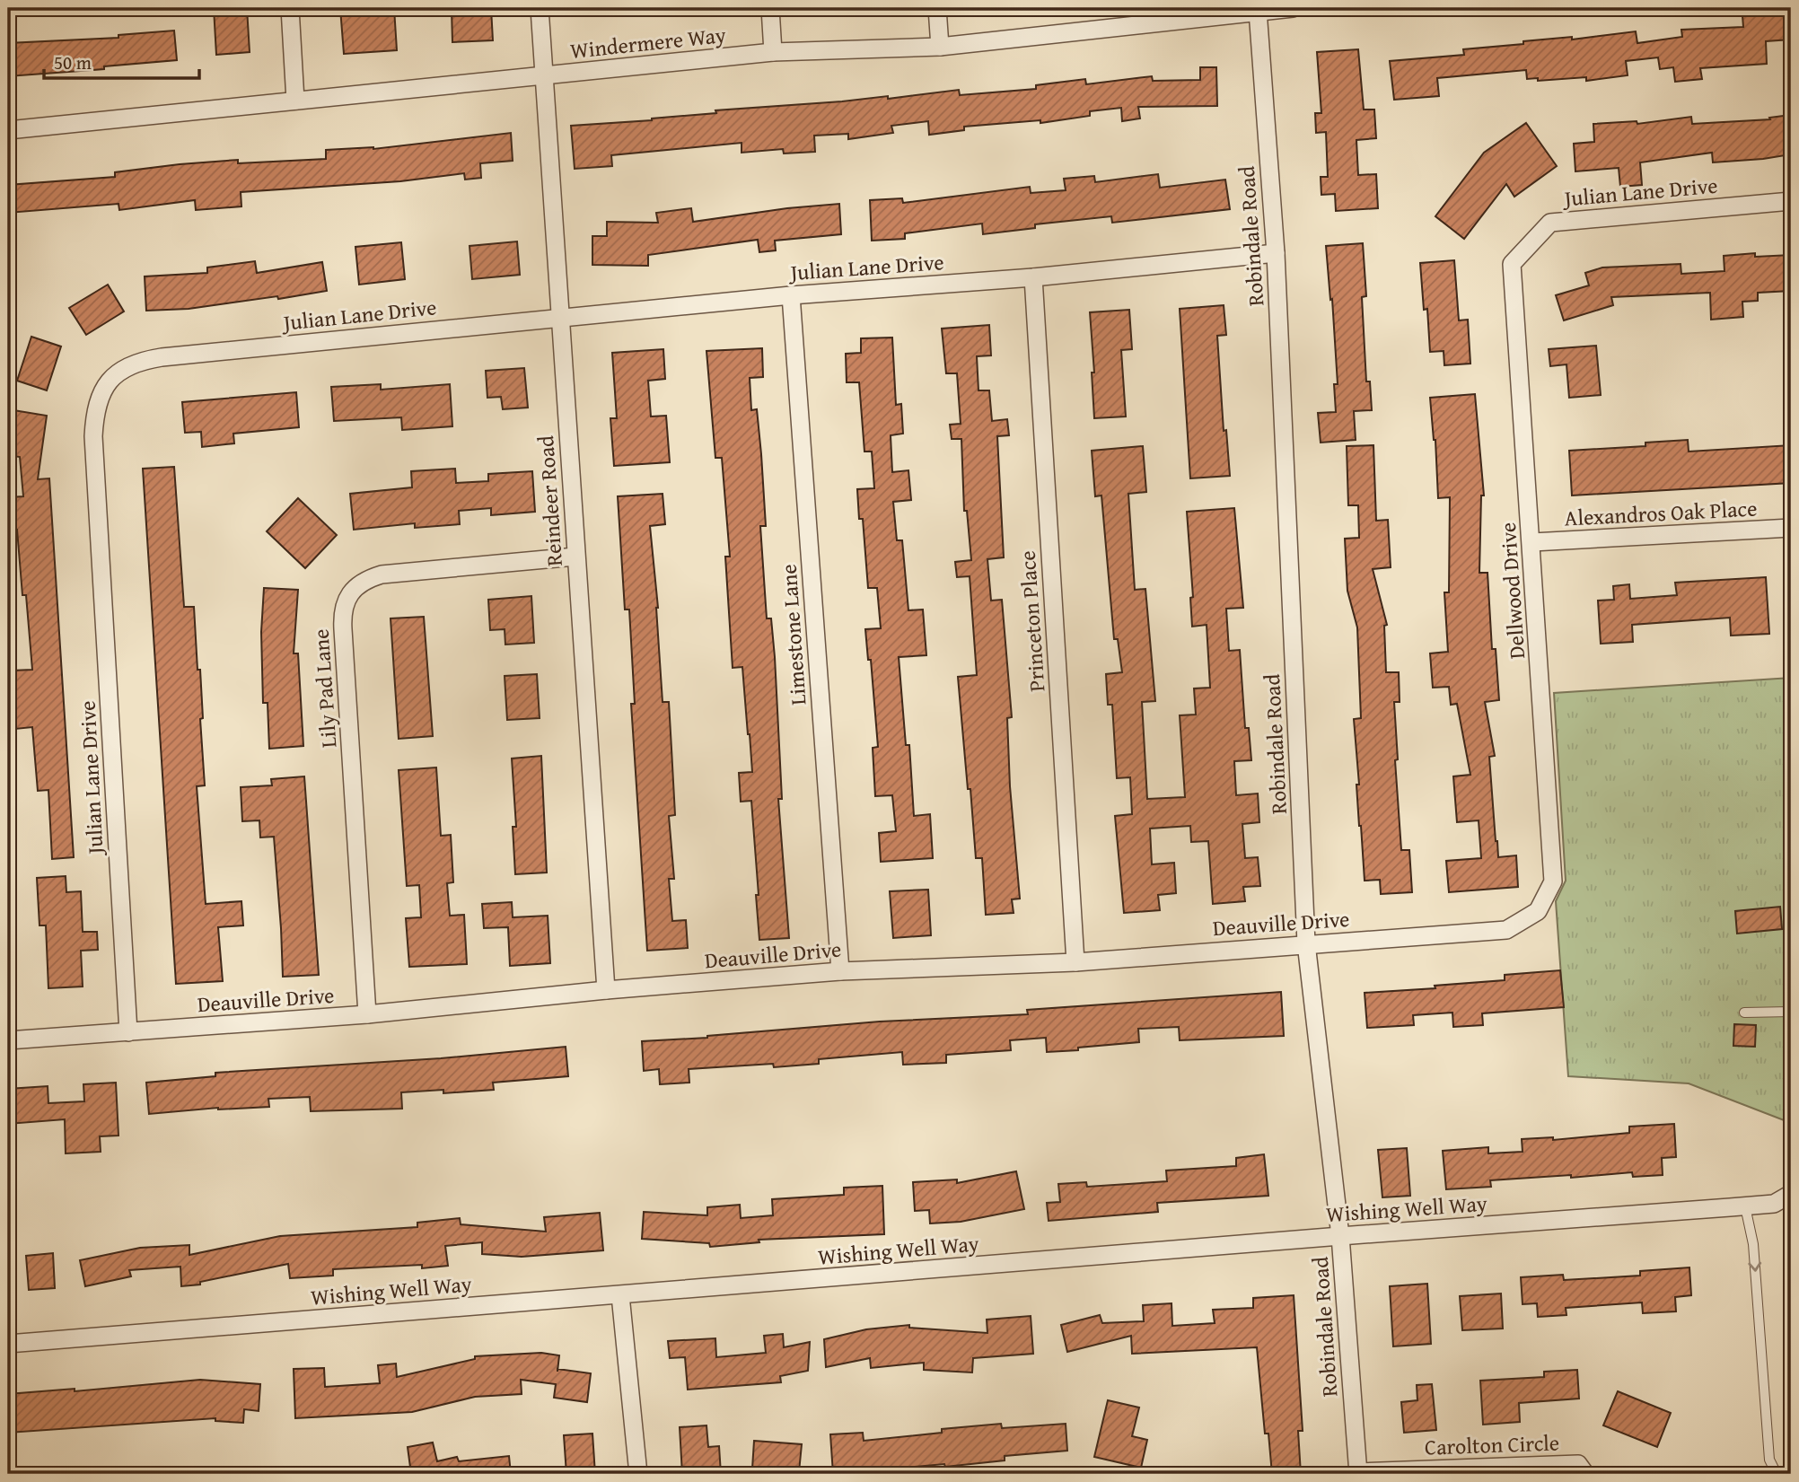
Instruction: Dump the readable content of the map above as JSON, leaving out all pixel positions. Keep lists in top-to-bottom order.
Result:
{
  "streets": {
    "street": [
      "Windermere Way",
      "Julian Lane Drive",
      "Robindale Road",
      "Reindeer Road",
      "Alexandros Oak Place",
      "Dellwood Drive",
      "Princeton Place",
      "Limestone Lane",
      "Lily Pad Lane",
      "Deauville Drive",
      "Wishing Well Way",
      "Carolton Circle"
    ]
  },
  "crossings": [
    ["Windermere Way", "Robindale Road"],
    ["Windermere Way", "Reindeer Road"],
    ["Julian Lane Drive", "Robindale Road"],
    ["Julian Lane Drive", "Reindeer Road"],
    ["Julian Lane Drive", "Dellwood Drive"],
    ["Julian Lane Drive", "Princeton Place"],
    ["Julian Lane Drive", "Limestone Lane"],
    ["Julian Lane Drive", "Deauville Drive"],
    ["Robindale Road", "Deauville Drive"],
    ["Robindale Road", "Wishing Well Way"],
    ["Robindale Road", "Carolton Circle"],
    ["Reindeer Road", "Lily Pad Lane"],
    ["Reindeer Road", "Deauville Drive"],
    ["Alexandros Oak Place", "Dellwood Drive"],
    ["Dellwood Drive", "Deauville Drive"],
    ["Princeton Place", "Deauville Drive"],
    ["Limestone Lane", "Deauville Drive"],
    ["Lily Pad Lane", "Deauville Drive"]
  ],
  "scale_bar": "50 m"
}
